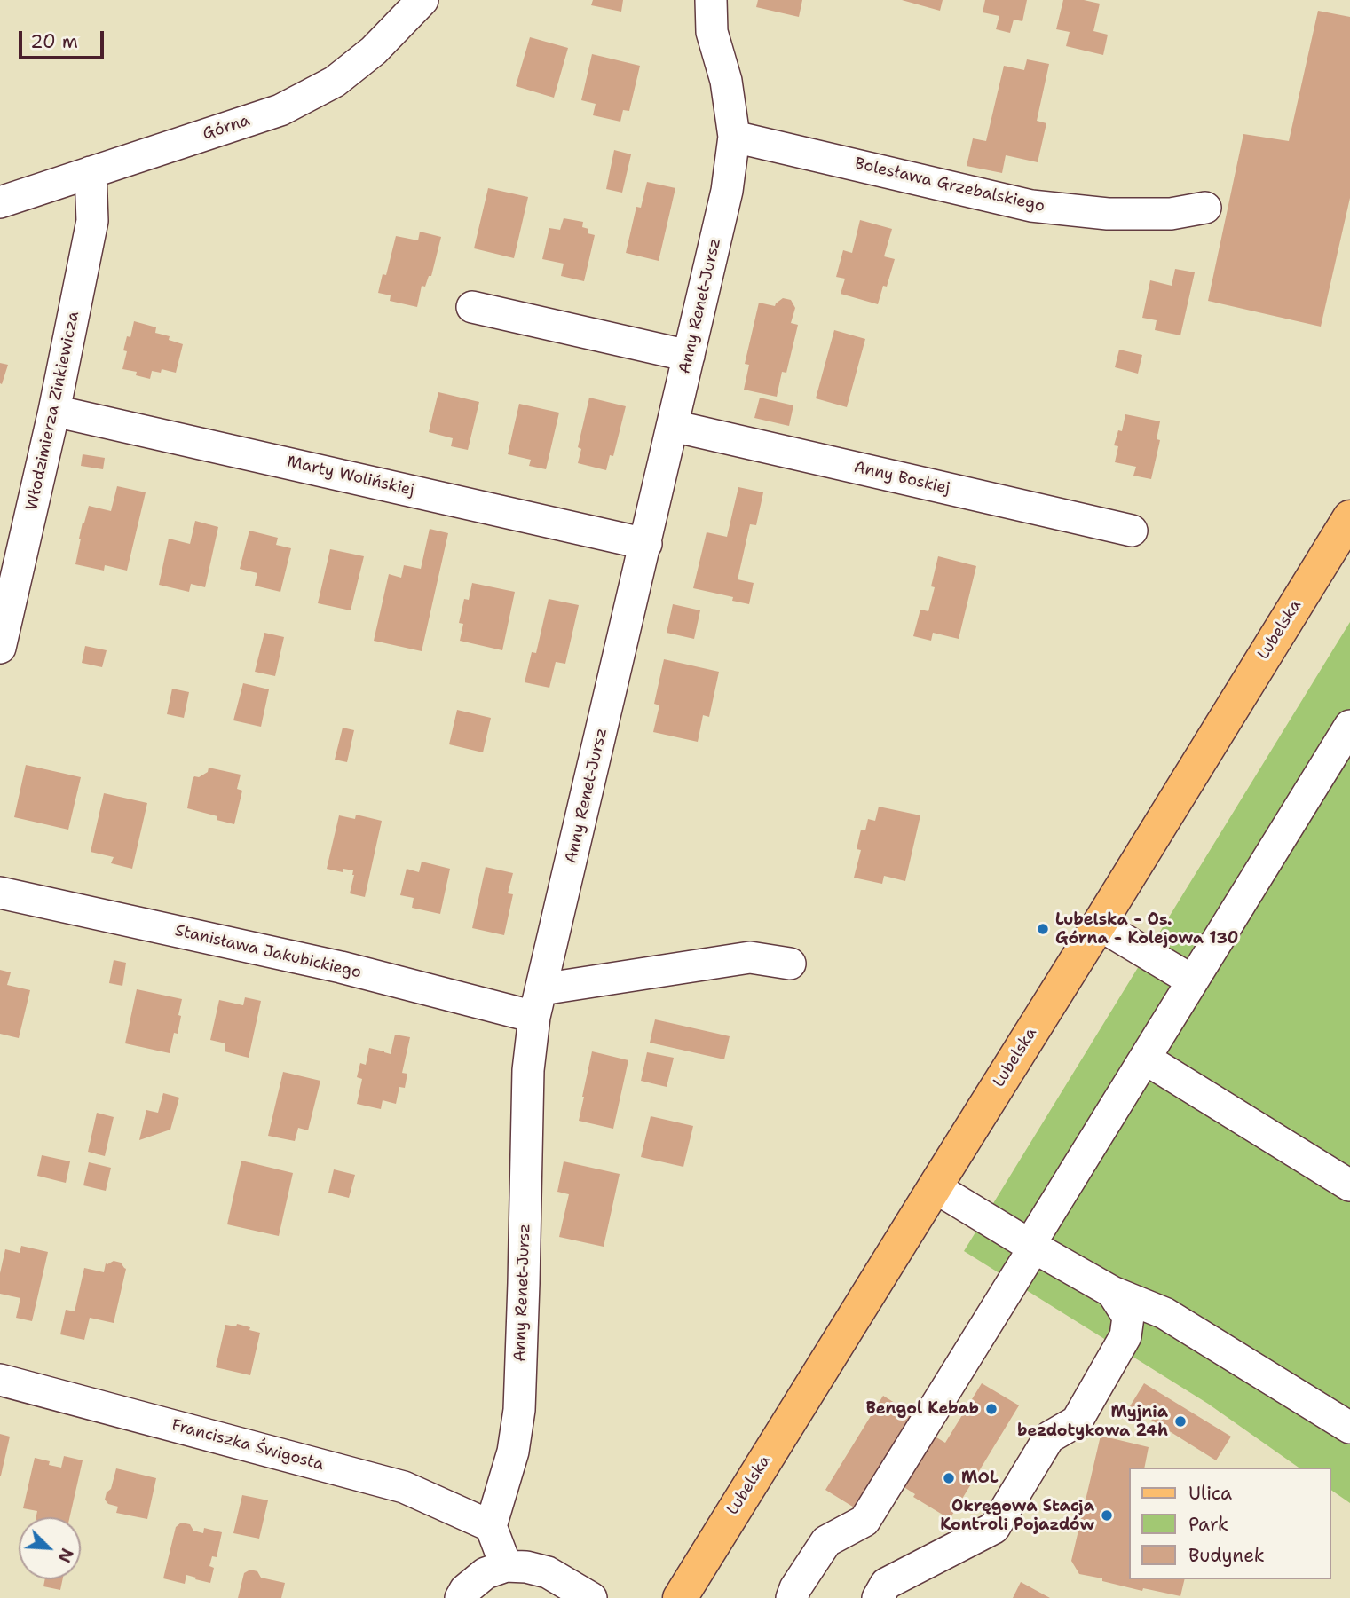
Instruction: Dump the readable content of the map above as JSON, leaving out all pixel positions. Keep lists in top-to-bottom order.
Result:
{
  "streets": {
    "main road": ["Lubelska"],
    "street": [
      "Górna",
      "Bolesława Grzebalskiego",
      "Anny Renet-Jursz",
      "Włodzimierza Zinkiewicza",
      "Marty Wolińskiej",
      "Anny Boskiej",
      "Stanisława Jakubickiego",
      "Franciszka Świgosta"
    ]
  },
  "crossings": [
    ["Górna", "Włodzimierza Zinkiewicza"],
    ["Bolesława Grzebalskiego", "Anny Renet-Jursz"],
    ["Anny Renet-Jursz", "Marty Wolińskiej"],
    ["Anny Renet-Jursz", "Anny Boskiej"],
    ["Anny Renet-Jursz", "Stanisława Jakubickiego"],
    ["Anny Renet-Jursz", "Franciszka Świgosta"],
    ["Włodzimierza Zinkiewicza", "Marty Wolińskiej"]
  ],
  "places": [
    "Lubelska - Os. Górna - Kolejowa 130",
    "Bengol Kebab",
    "Myjnia bezdotykowa 24h",
    "MOL",
    "Okręgowa Stacja Kontroli Pojazdów"
  ],
  "legend": ["Ulica", "Park", "Budynek"],
  "scale_bar": "20 m",
  "north": "bottom right"
}
